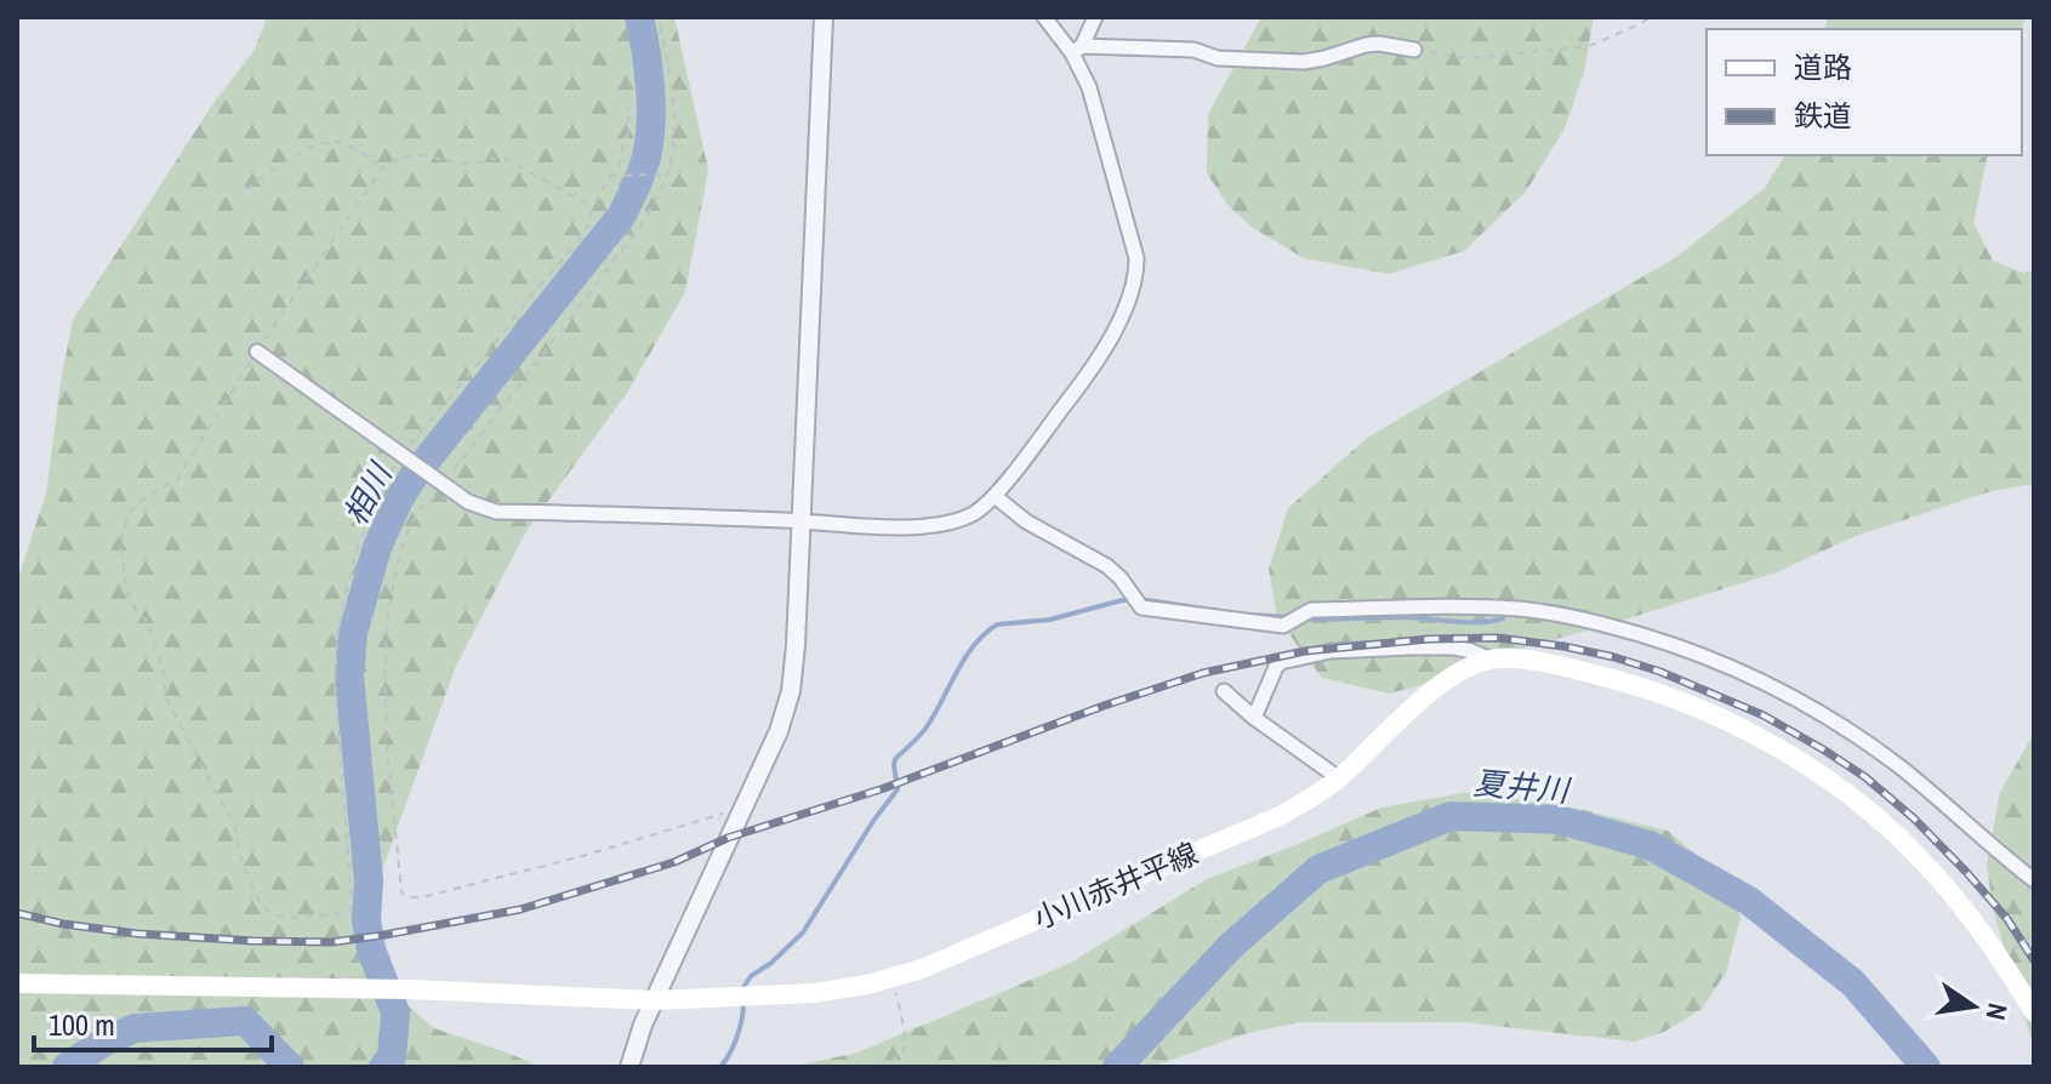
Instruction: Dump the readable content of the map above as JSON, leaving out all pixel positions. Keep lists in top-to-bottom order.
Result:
{
  "streets": {
    "main road": ["小川赤井平線"]
  },
  "water": ["相川", "夏井川"],
  "legend": ["道路", "鉄道"],
  "scale_bar": "100 m",
  "north": "right"
}
